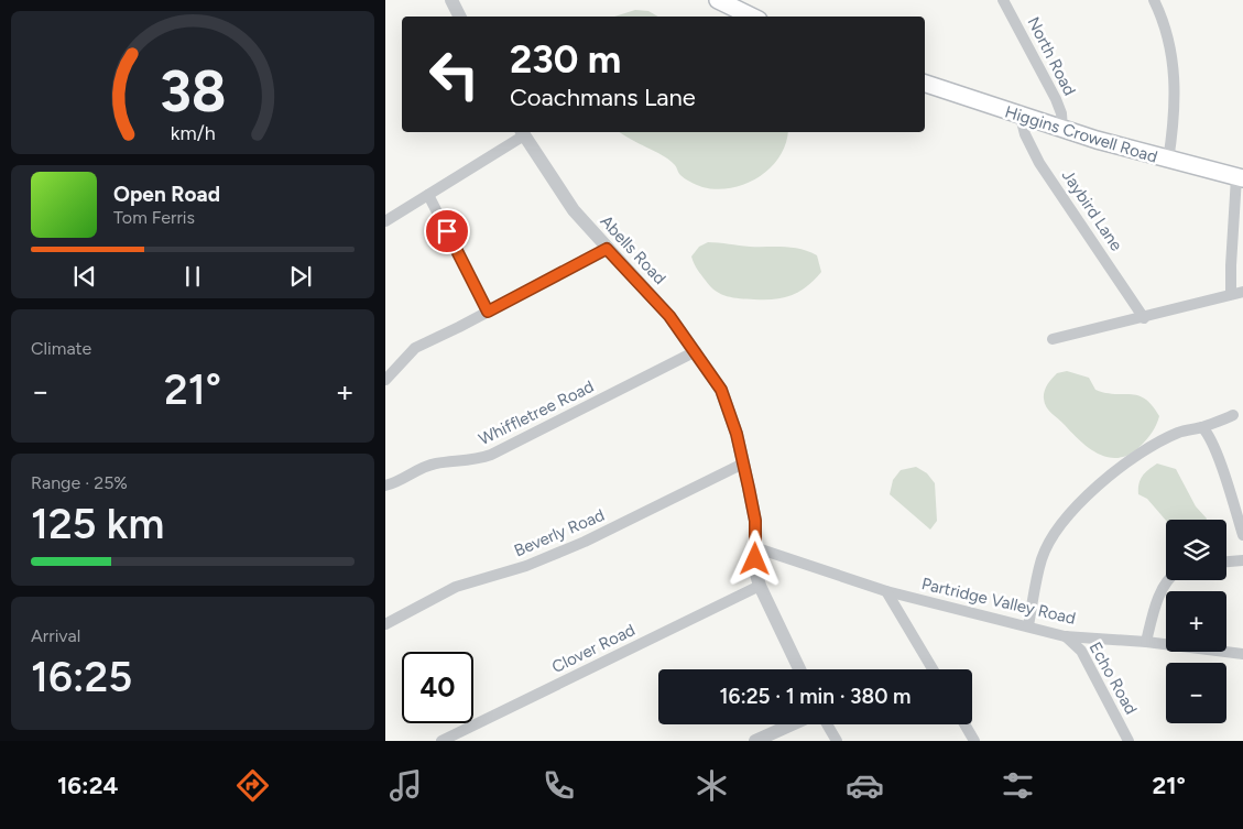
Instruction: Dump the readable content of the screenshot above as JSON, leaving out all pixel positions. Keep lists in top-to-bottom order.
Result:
{
  "streets": {
    "main road": ["Higgins Crowell Road"],
    "street": [
      "North Road",
      "Jaybird Lane",
      "Abells Road",
      "Whiffletree Road",
      "Beverly Road",
      "Partridge Valley Road",
      "Clover Road",
      "Echo Road"
    ]
  },
  "crossings": [
    ["North Road", "Higgins Crowell Road"],
    ["Higgins Crowell Road", "Jaybird Lane"],
    ["Abells Road", "Whiffletree Road"],
    ["Abells Road", "Beverly Road"],
    ["Abells Road", "Partridge Valley Road"],
    ["Abells Road", "Clover Road"],
    ["Partridge Valley Road", "Echo Road"]
  ],
  "page": {
    "turn": ["230 m", "Coachmans Lane"],
    "song": ["Open Road", "Tom Ferris"],
    "tile": [
      "Climate",
      ["Range · 25%", "125 km"],
      ["Arrival", "16:25"]
    ],
    "heat": ["−", "21°", "+"],
    "map_buttons": ["+", "−"],
    "limit": "40",
    "trip": "16:25 · 1 min · 380 m",
    "tabs": ["16:24", "21°"],
    "gauge": ["38", "km/h"]
  }
}
